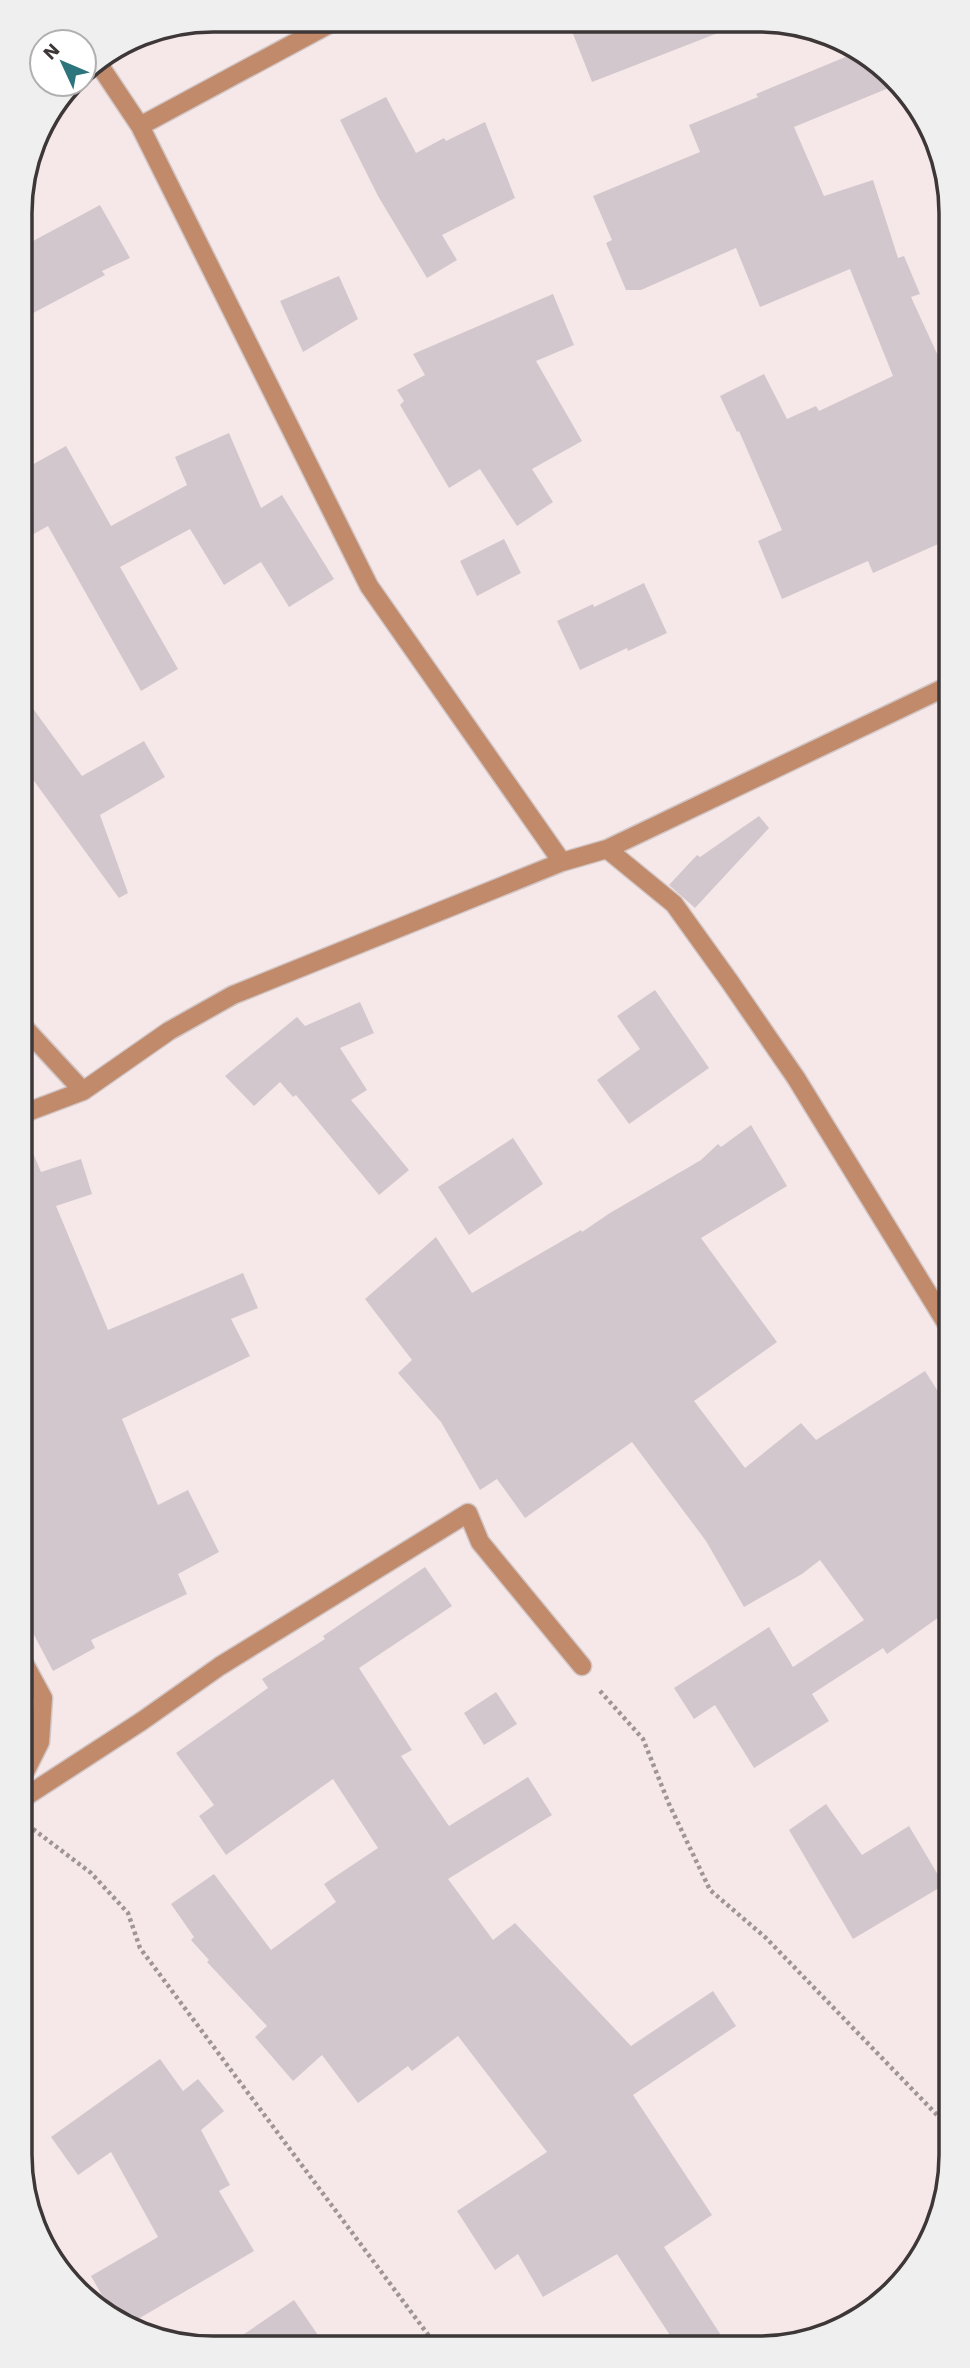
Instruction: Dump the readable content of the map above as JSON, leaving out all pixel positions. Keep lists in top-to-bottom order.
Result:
{
  "north": "top left"
}
